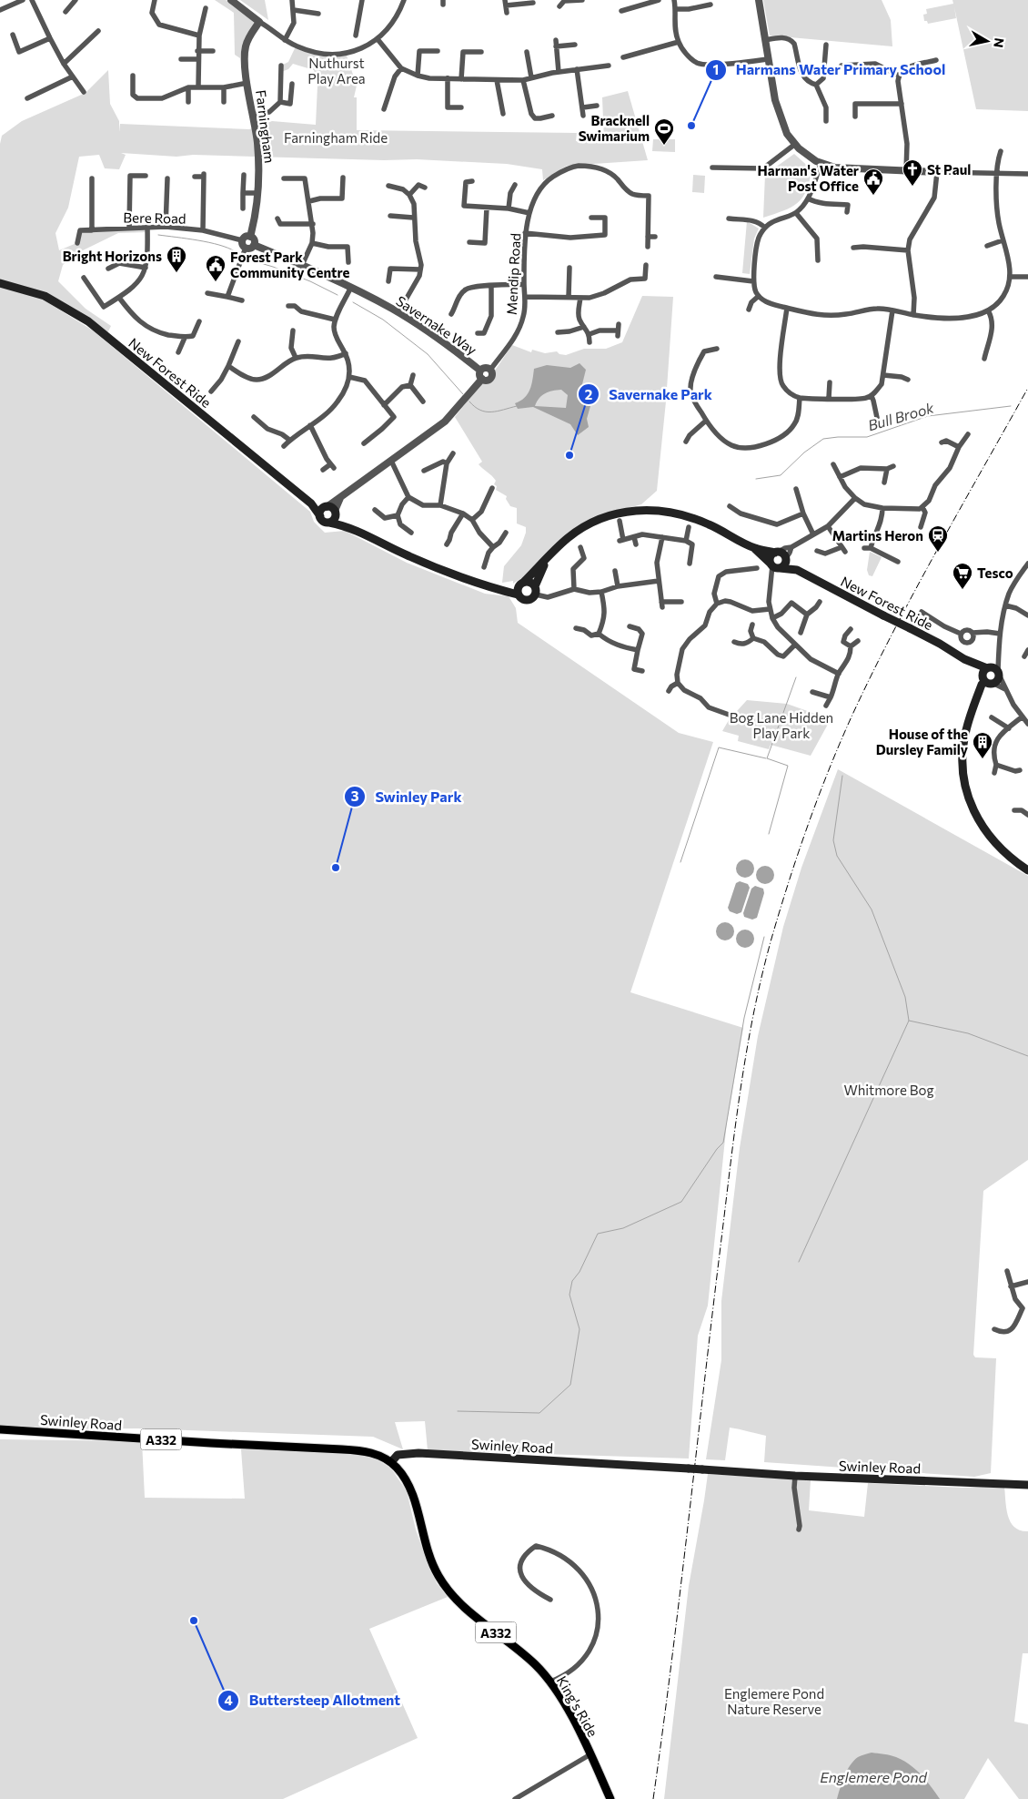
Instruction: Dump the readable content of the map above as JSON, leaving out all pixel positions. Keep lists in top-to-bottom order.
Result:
{
  "streets": {
    "main road": [
      "New Forest Ride",
      "Swinley Road",
      "A332",
      "King's Ride"
    ],
    "street": [
      "Farningham",
      "Bere Road",
      "Mendip Road",
      "Savernake Way"
    ]
  },
  "crossings": [
    ["Farningham", "Bere Road"],
    ["Farningham", "Savernake Way"],
    ["Bere Road", "Savernake Way"],
    ["Swinley Road", "King's Ride"]
  ],
  "water": ["Bull Brook", "Englemere Pond"],
  "parks": [
    "Nuthurst Play Area",
    "Farningham Ride",
    "Bog Lane Hidden Play Park",
    "Whitmore Bog",
    "Englemere Pond Nature Reserve"
  ],
  "places": {
    "other": [
      "Harmans Water Primary School",
      "Savernake Park",
      "Swinley Park",
      "Buttersteep Allotment"
    ],
    "sports": ["Bracknell Swimarium"],
    "church": ["St Paul"],
    "public building": ["Harman's Water Post Office", "Forest Park Community Centre"],
    "building": ["Bright Horizons", "House of the Dursley Family"],
    "station": ["Martins Heron"],
    "supermarket": ["Tesco"]
  },
  "north": "right"
}
